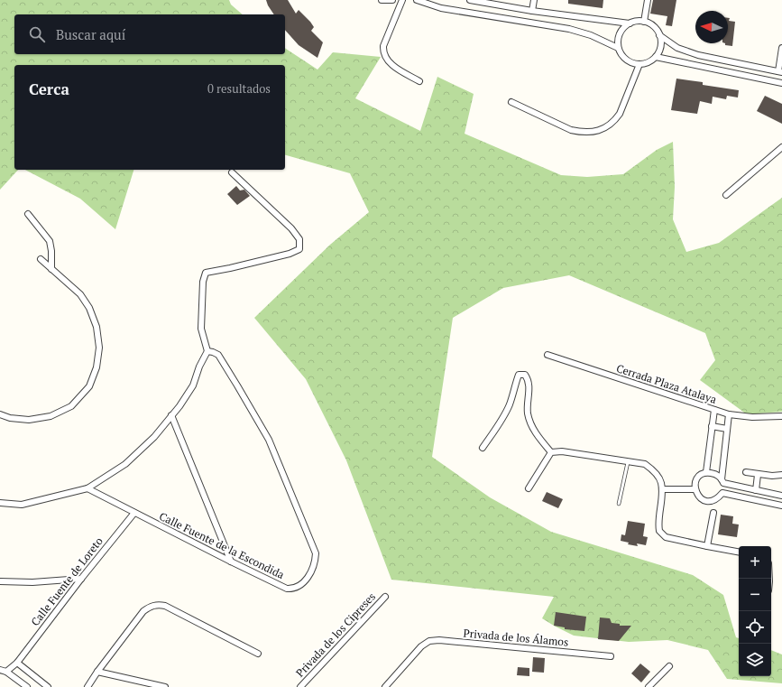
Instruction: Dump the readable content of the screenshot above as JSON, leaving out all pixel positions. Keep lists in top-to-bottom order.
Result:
{
  "streets": {
    "street": [
      "Cerrada Plaza Atalaya",
      "Calle Fuente de la Escondida",
      "Calle Fuente de Loreto",
      "Privada de los Cipreses",
      "Privada de los Álamos"
    ]
  },
  "crossings": [
    ["Calle Fuente de la Escondida", "Calle Fuente de Loreto"]
  ],
  "north": "left",
  "page": {
    "search": "Buscar aquí",
    "heading": ["Cerca", "0 resultados"],
    "map_buttons": ["+", "−"]
  }
}
